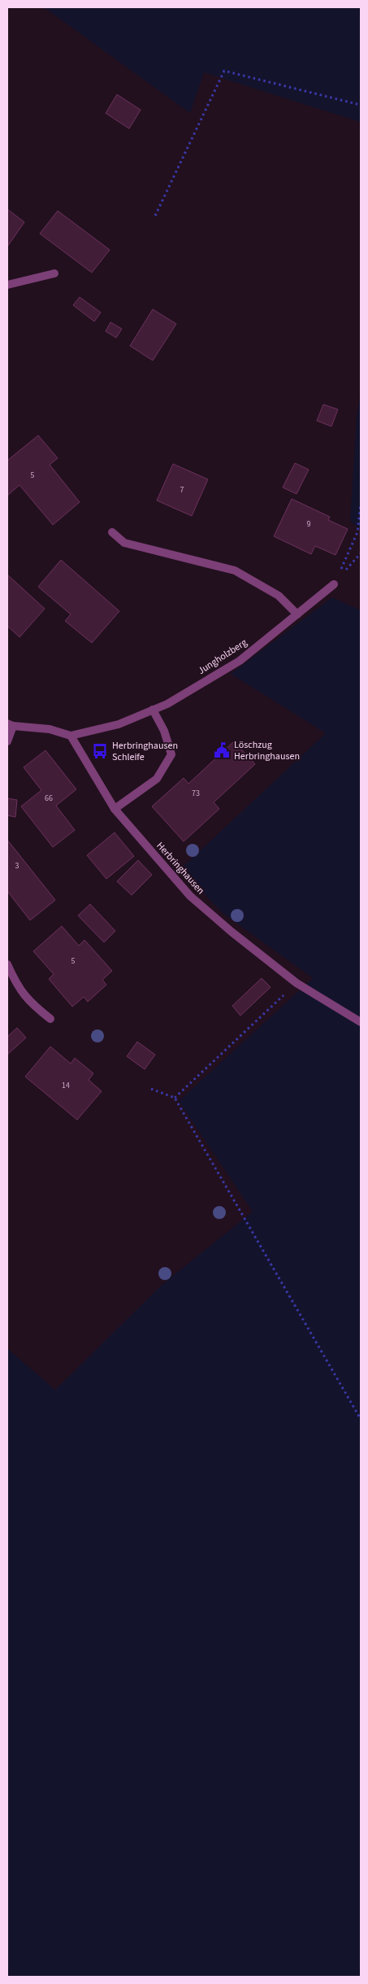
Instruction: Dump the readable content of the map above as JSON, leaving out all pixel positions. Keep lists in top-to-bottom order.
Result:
{
  "streets": {
    "street": ["Jungholzberg", "Herbringhausen"]
  },
  "crossings": [
    ["Jungholzberg", "Herbringhausen"]
  ],
  "places": {
    "public building": ["Löschzug Herbringhausen"],
    "bus stop": ["Herbringhausen Schleife"]
  },
  "house_numbers": [
    "5",
    "7",
    "9",
    "73",
    "66",
    "3",
    "5",
    "14"
  ]
}
